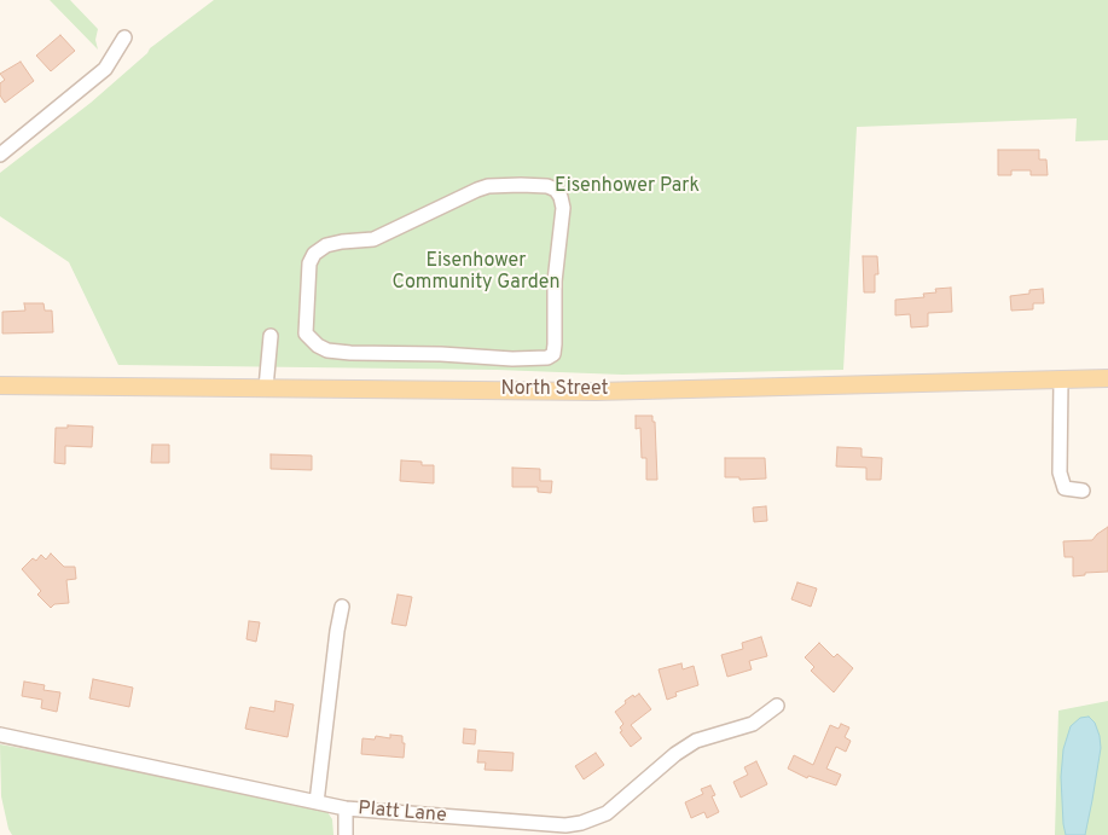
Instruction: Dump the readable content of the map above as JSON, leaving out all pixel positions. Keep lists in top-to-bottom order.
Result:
{
  "streets": {
    "main road": ["North Street"],
    "street": ["Platt Lane"]
  },
  "parks": ["Eisenhower Park", "Eisenhower Community Garden"]
}
